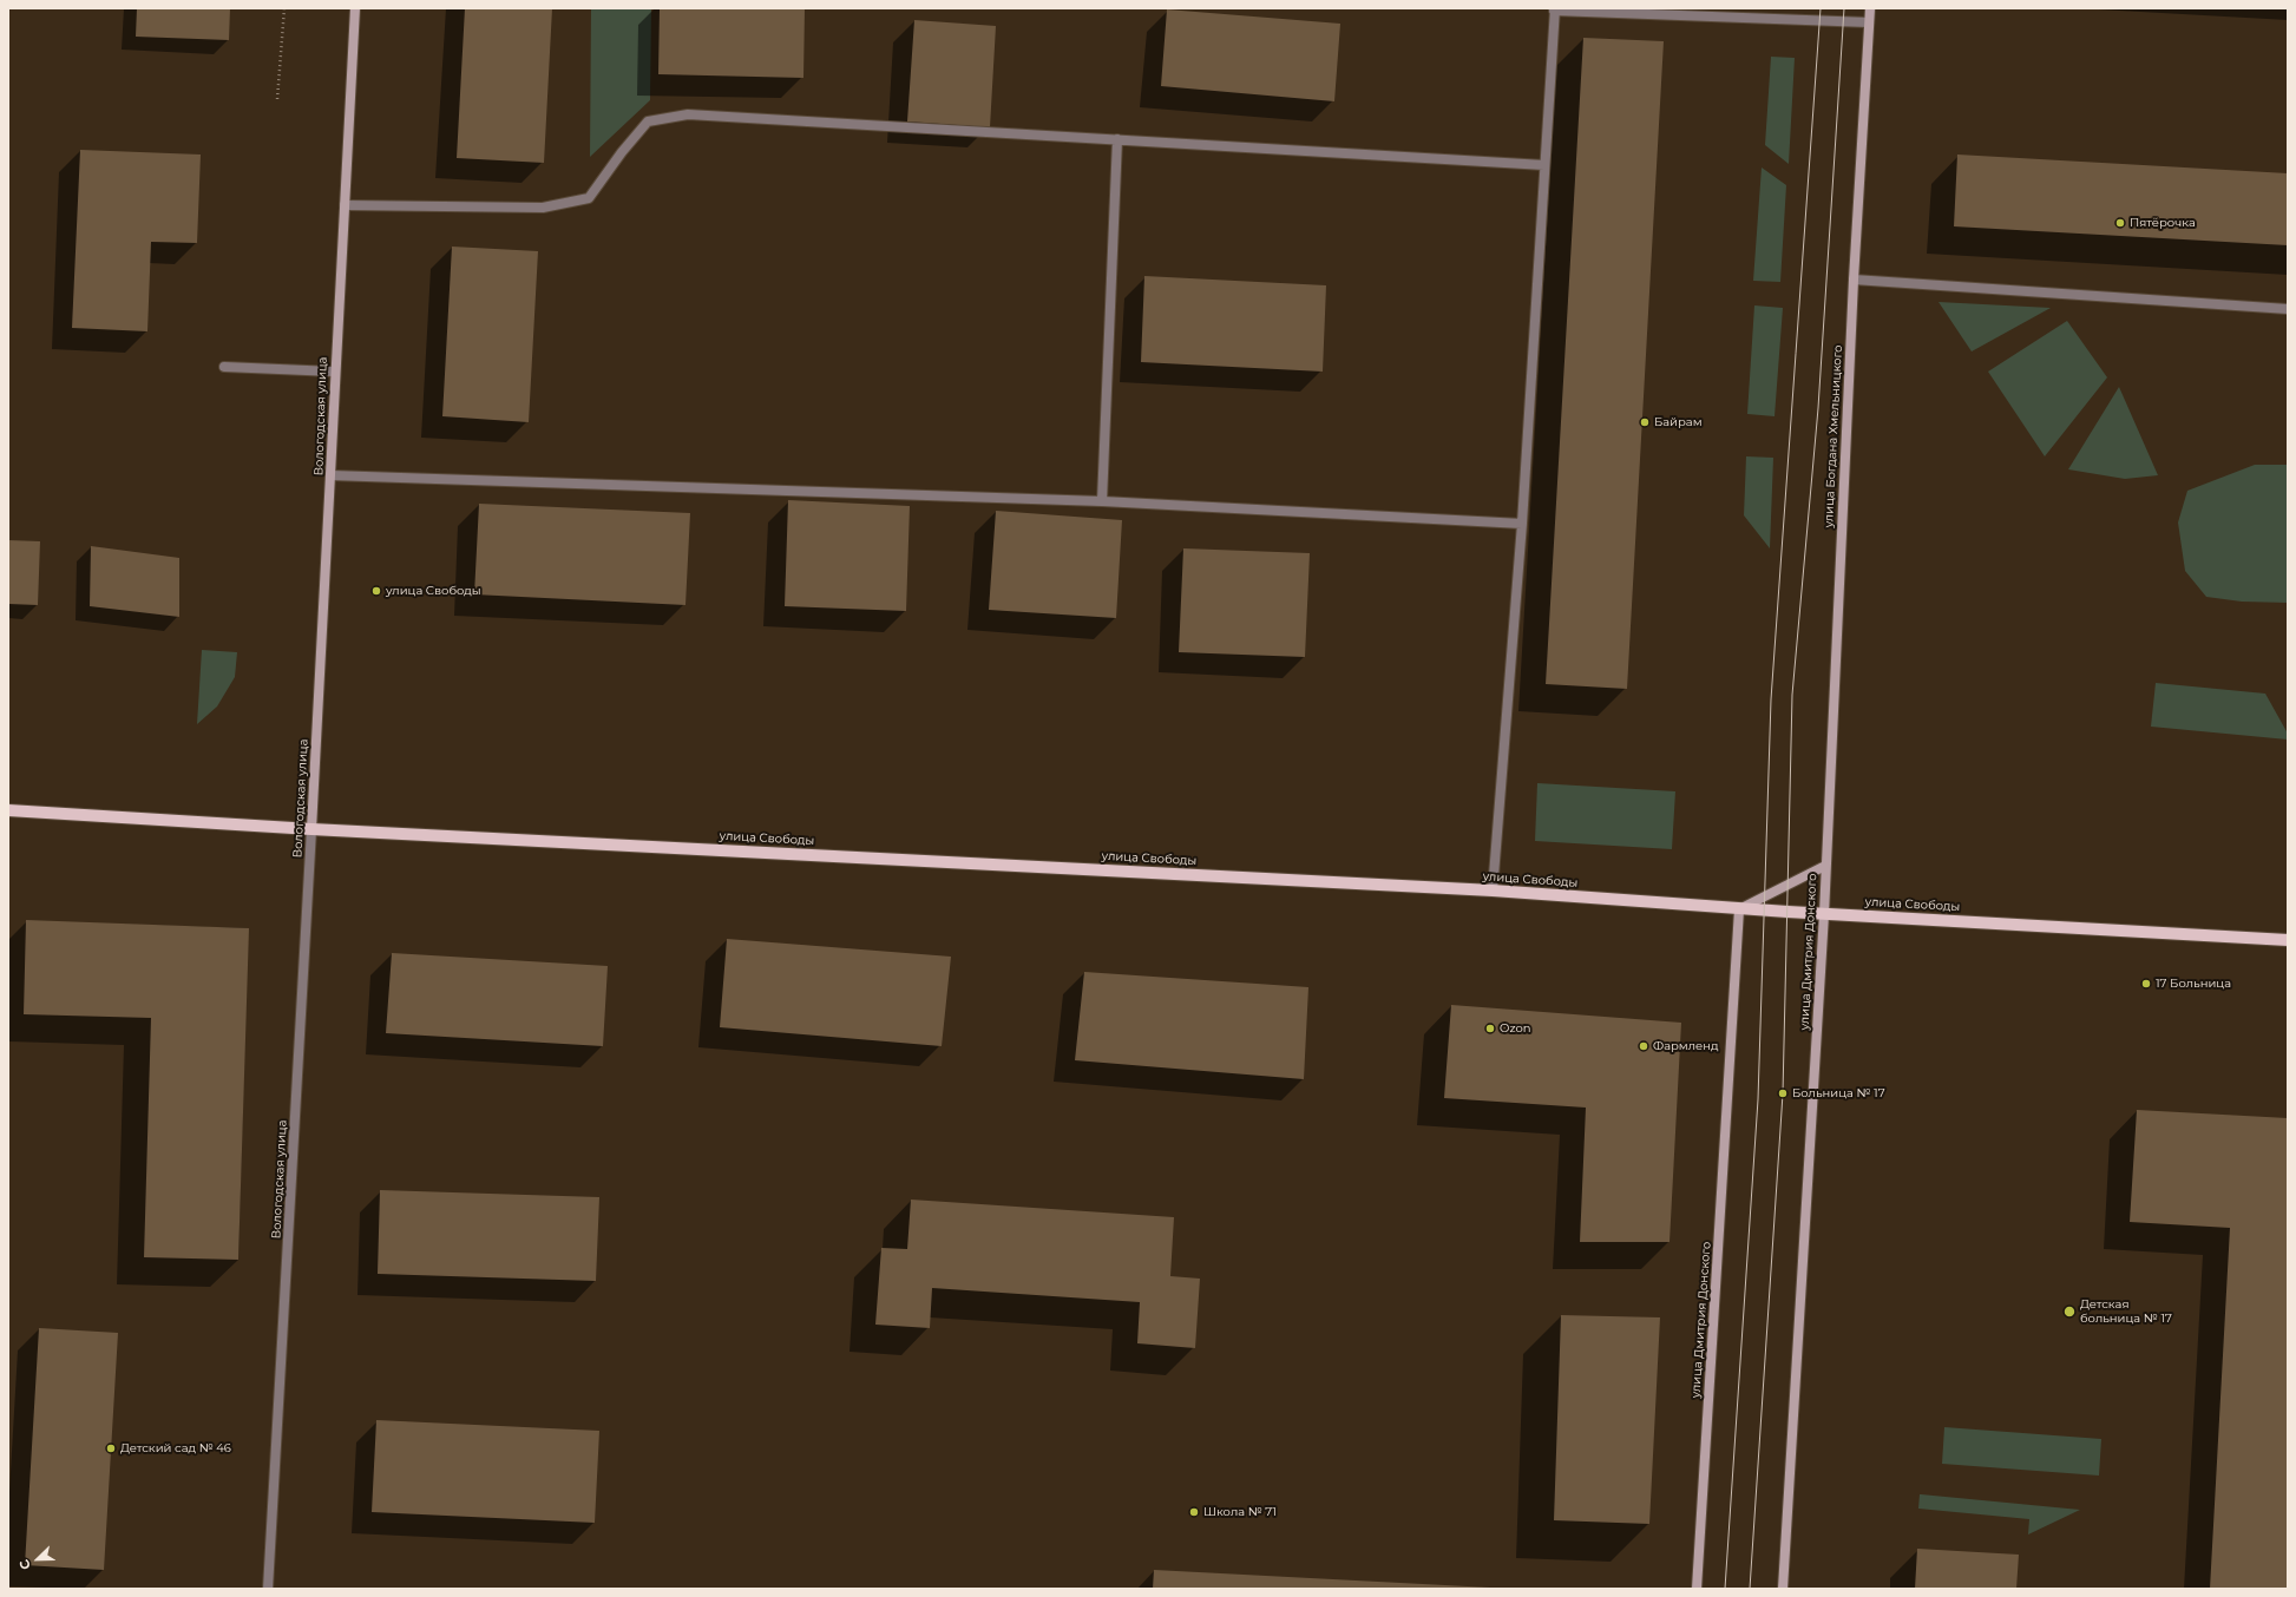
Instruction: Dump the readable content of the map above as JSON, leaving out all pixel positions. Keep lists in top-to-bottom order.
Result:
{
  "streets": {
    "main road": [
      "Вологодская улица",
      "улица Богдана Хмельницкого",
      "улица Свободы",
      "улица Дмитрия Донского"
    ]
  },
  "crossings": [
    ["Вологодская улица", "улица Свободы"],
    ["улица Богдана Хмельницкого", "улица Дмитрия Донского"],
    ["улица Свободы", "улица Дмитрия Донского"]
  ],
  "places": [
    "Пятёрочка",
    "Байрам",
    "улица Свободы",
    "17 Больница",
    "Ozon",
    "Фармленд",
    "Больница № 17",
    "Детская больница № 17",
    "Детский сад № 46",
    "Школа № 71"
  ],
  "north": "bottom left"
}
